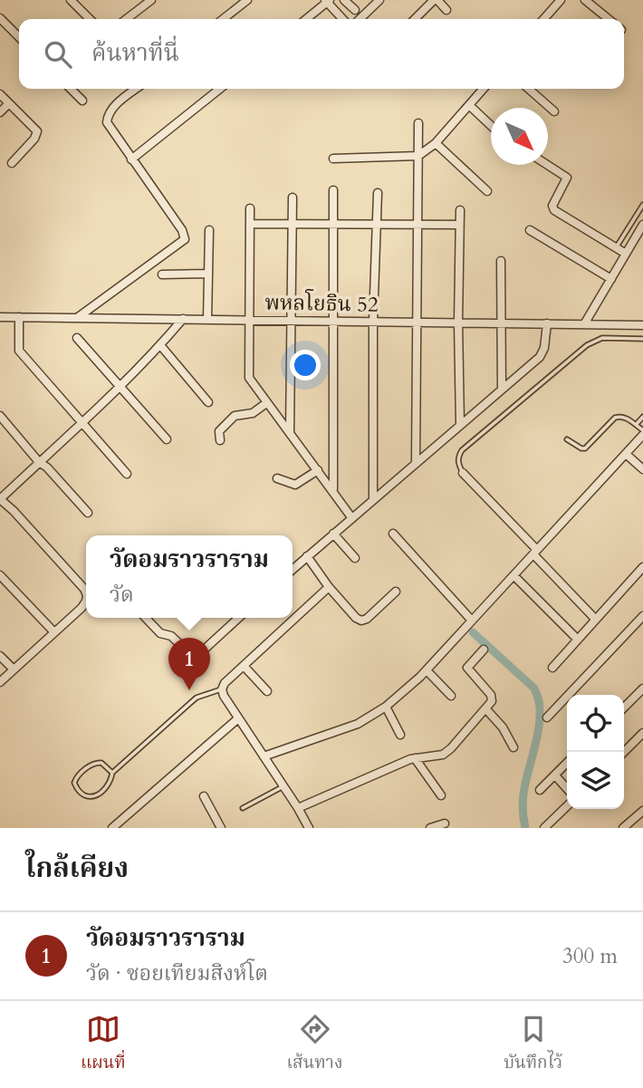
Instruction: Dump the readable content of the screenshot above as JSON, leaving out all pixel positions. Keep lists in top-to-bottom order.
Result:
{
  "streets": {
    "street": ["พหลโยธิน 52"]
  },
  "north": "bottom right",
  "page": {
    "search": "ค้นหาที่นี่",
    "popup": ["วัดอมราวราราม", "วัด"],
    "pins": "1",
    "heading": "ใกล้เคียง",
    "list": [
      {
        "mark": "1",
        "name": "วัดอมราวราราม",
        "note": "วัด · ซอยเทียมสิงห์โต",
        "value": "300 m"
      }
    ],
    "nav": ["แผนที่", "เส้นทาง", "บันทึกไว้"]
  }
}
